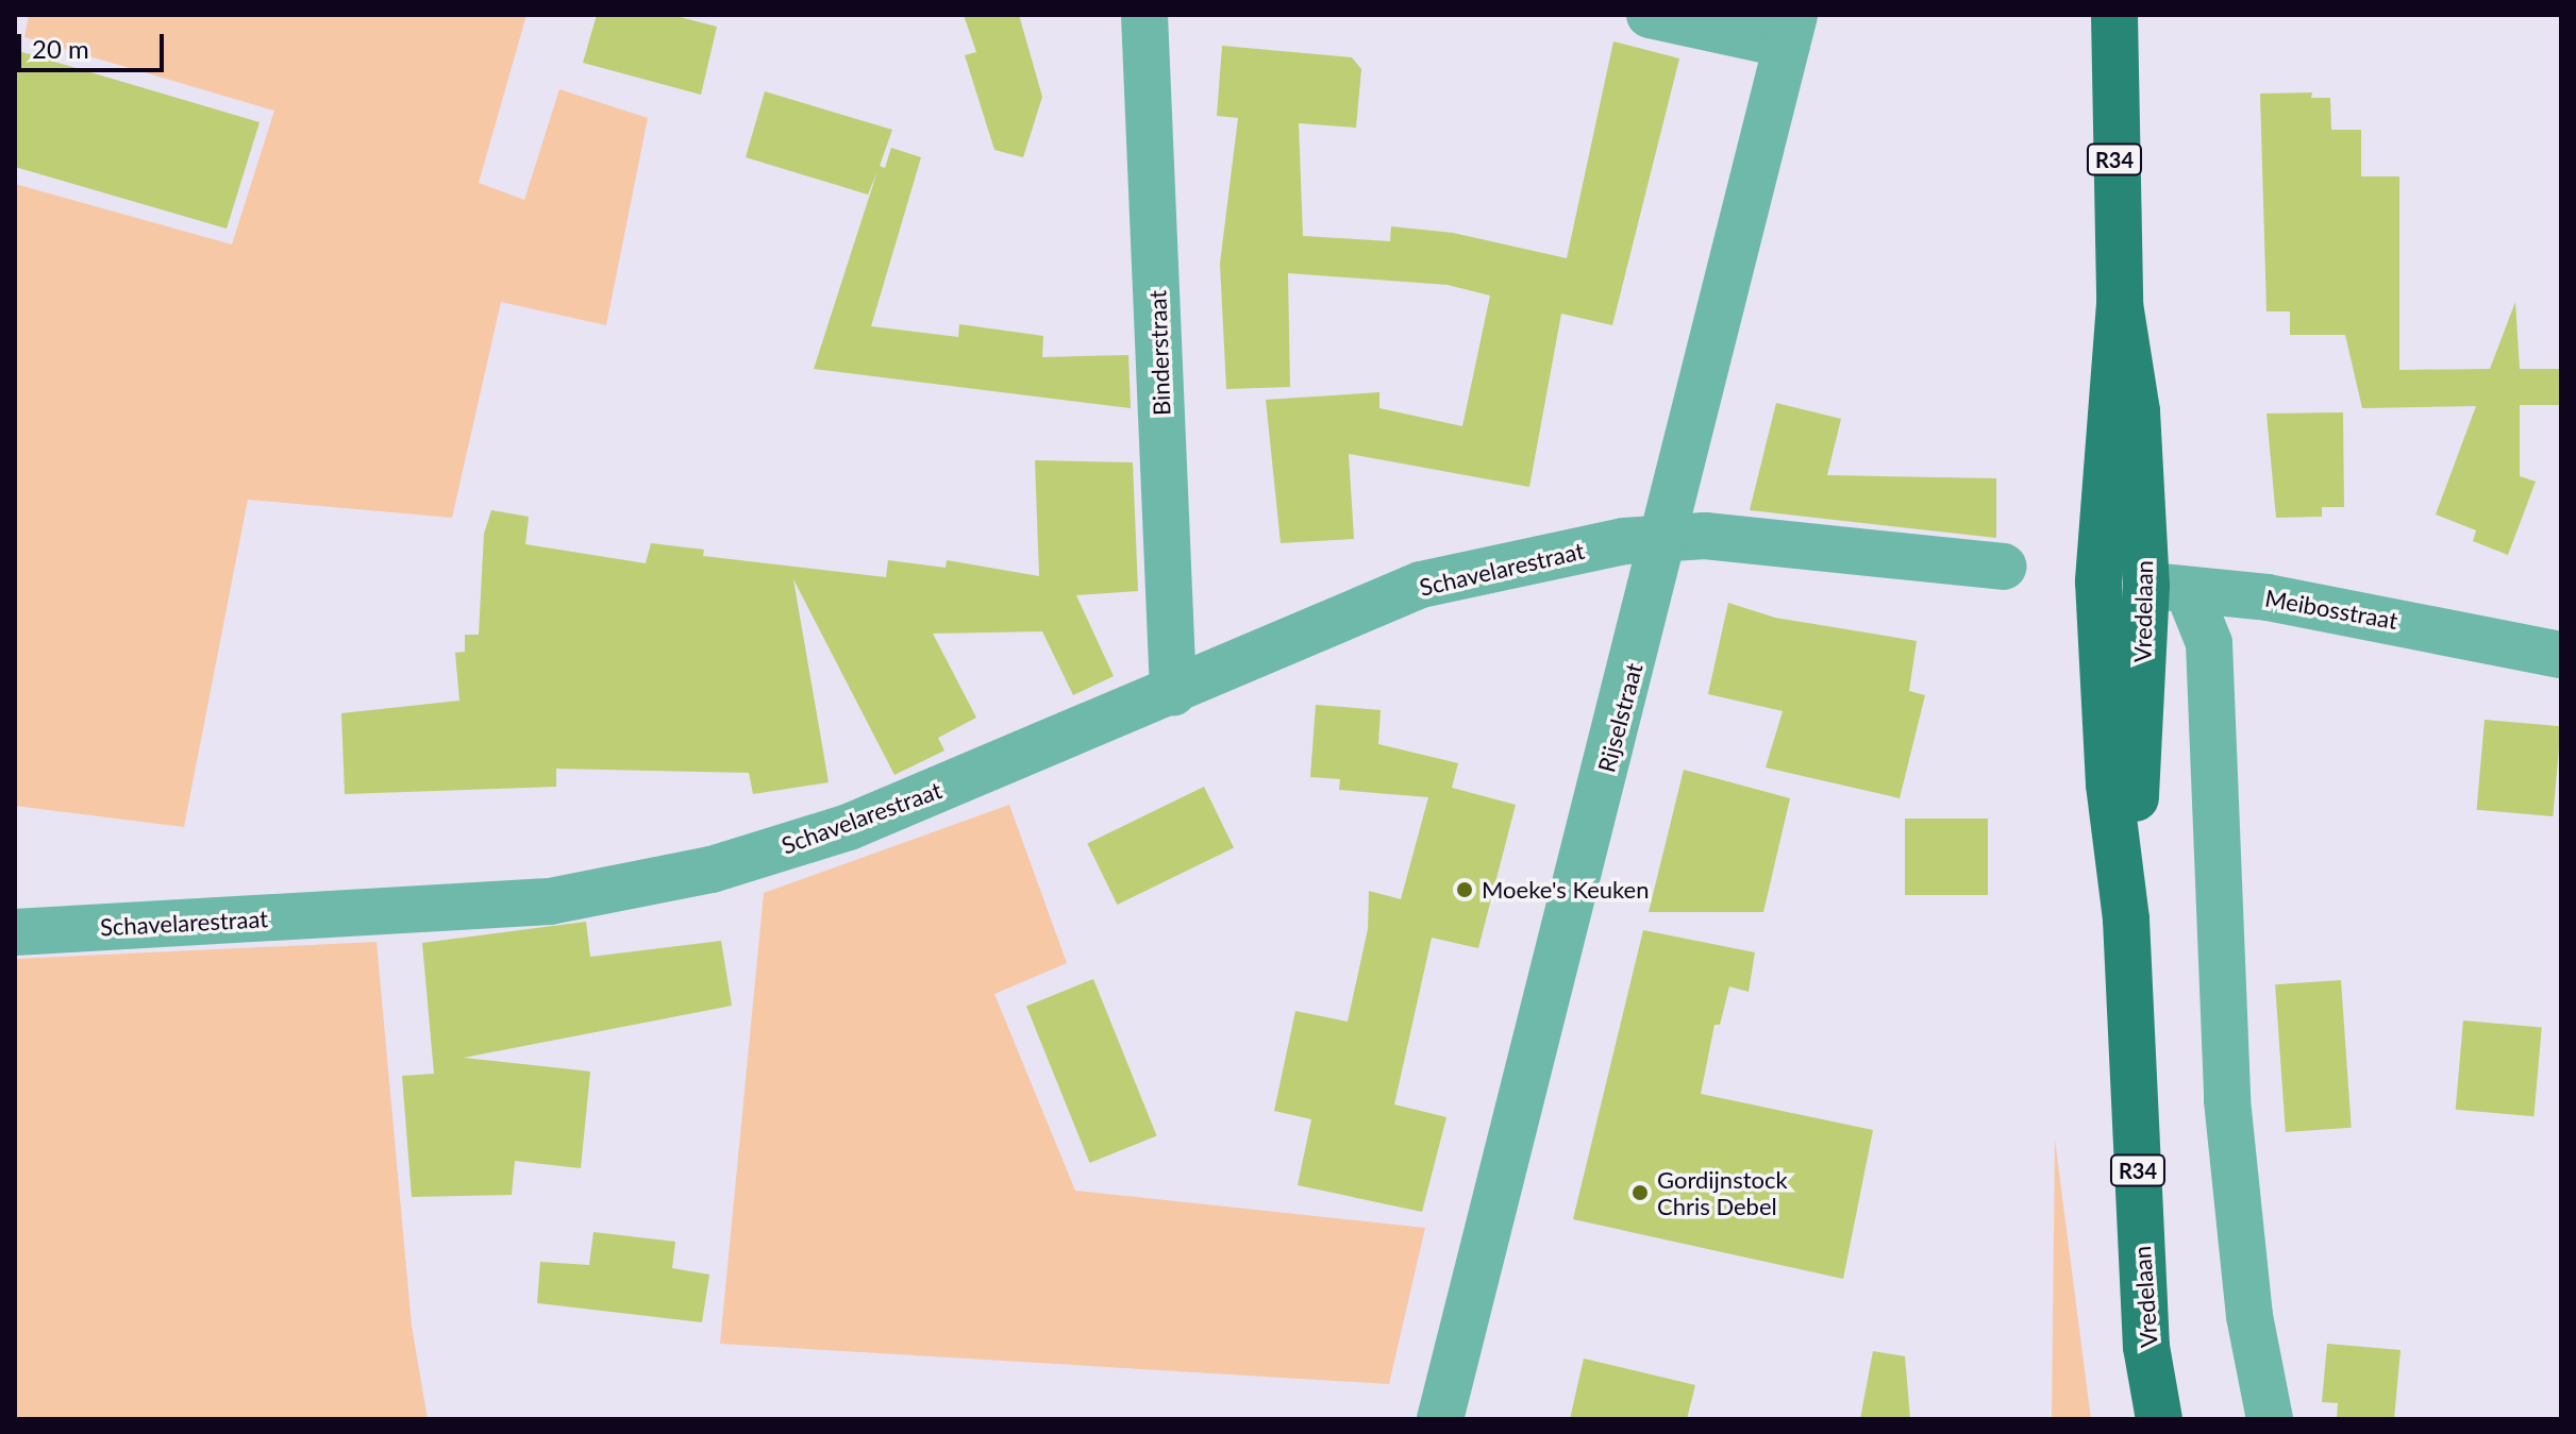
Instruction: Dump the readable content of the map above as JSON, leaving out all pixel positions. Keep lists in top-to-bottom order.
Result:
{
  "streets": {
    "main road": ["R34", "Vredelaan"],
    "street": [
      "Binderstraat",
      "Schavelarestraat",
      "Meibosstraat",
      "Rijselstraat"
    ]
  },
  "crossings": [
    ["Binderstraat", "Schavelarestraat"],
    ["Schavelarestraat", "Rijselstraat"],
    ["Meibosstraat", "Vredelaan"]
  ],
  "places": ["Moeke's Keuken", "Gordijnstock Chris Debel"],
  "scale_bar": "20 m"
}
